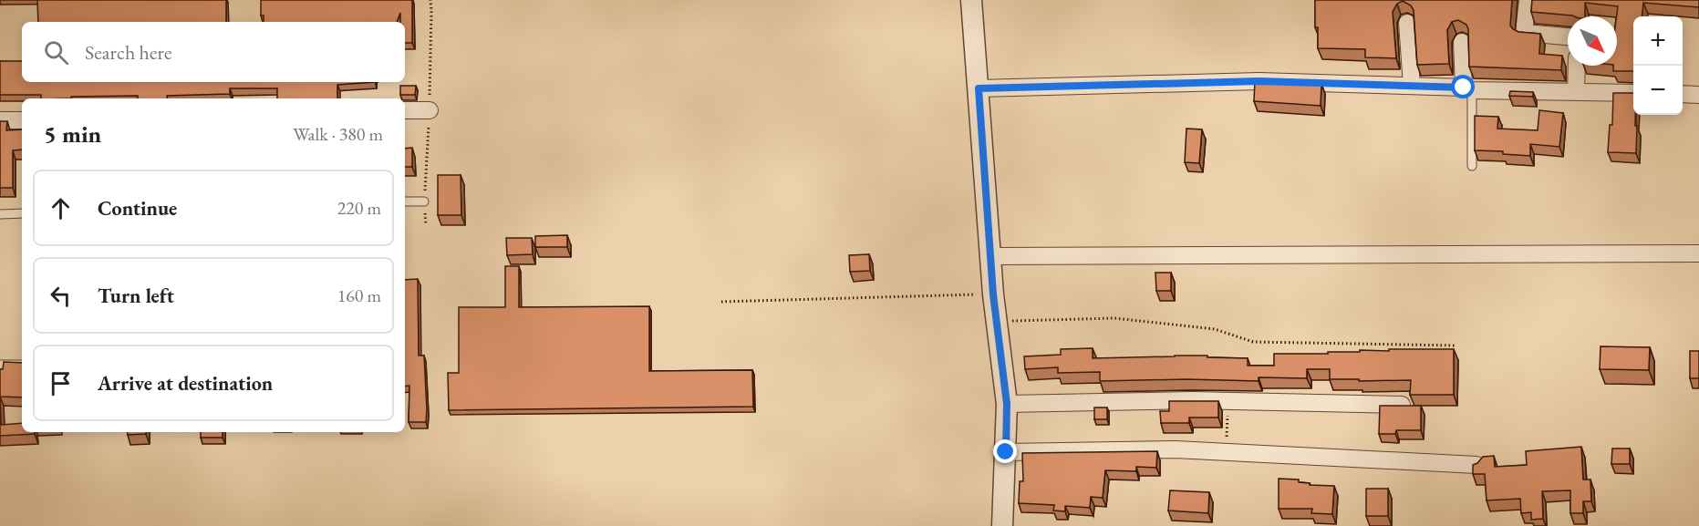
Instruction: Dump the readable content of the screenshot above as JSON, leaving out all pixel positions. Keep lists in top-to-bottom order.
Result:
{
  "north": "bottom right",
  "page": {
    "map_buttons": ["+", "−"],
    "search": "Search here",
    "heading": ["5 min", "Walk · 380 m"],
    "list": [
      ["Continue", "220 m"],
      ["Turn left", "160 m"],
      "Arrive at destination"
    ]
  }
}
